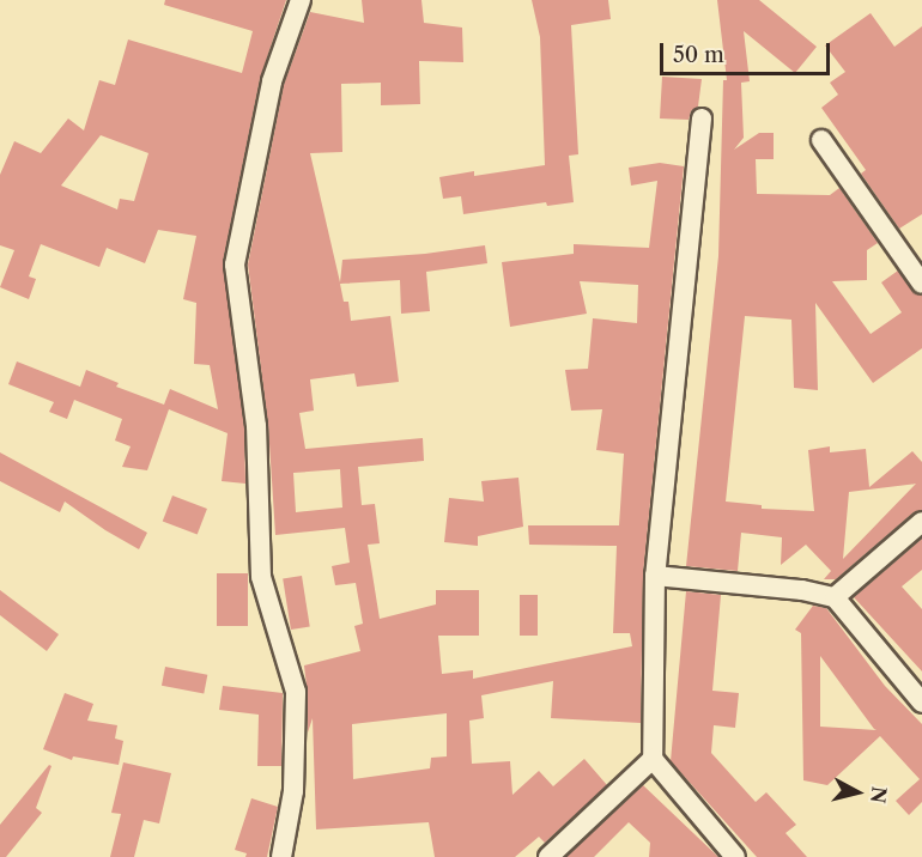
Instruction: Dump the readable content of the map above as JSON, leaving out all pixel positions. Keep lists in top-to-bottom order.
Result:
{
  "scale_bar": "50 m",
  "north": "right"
}
